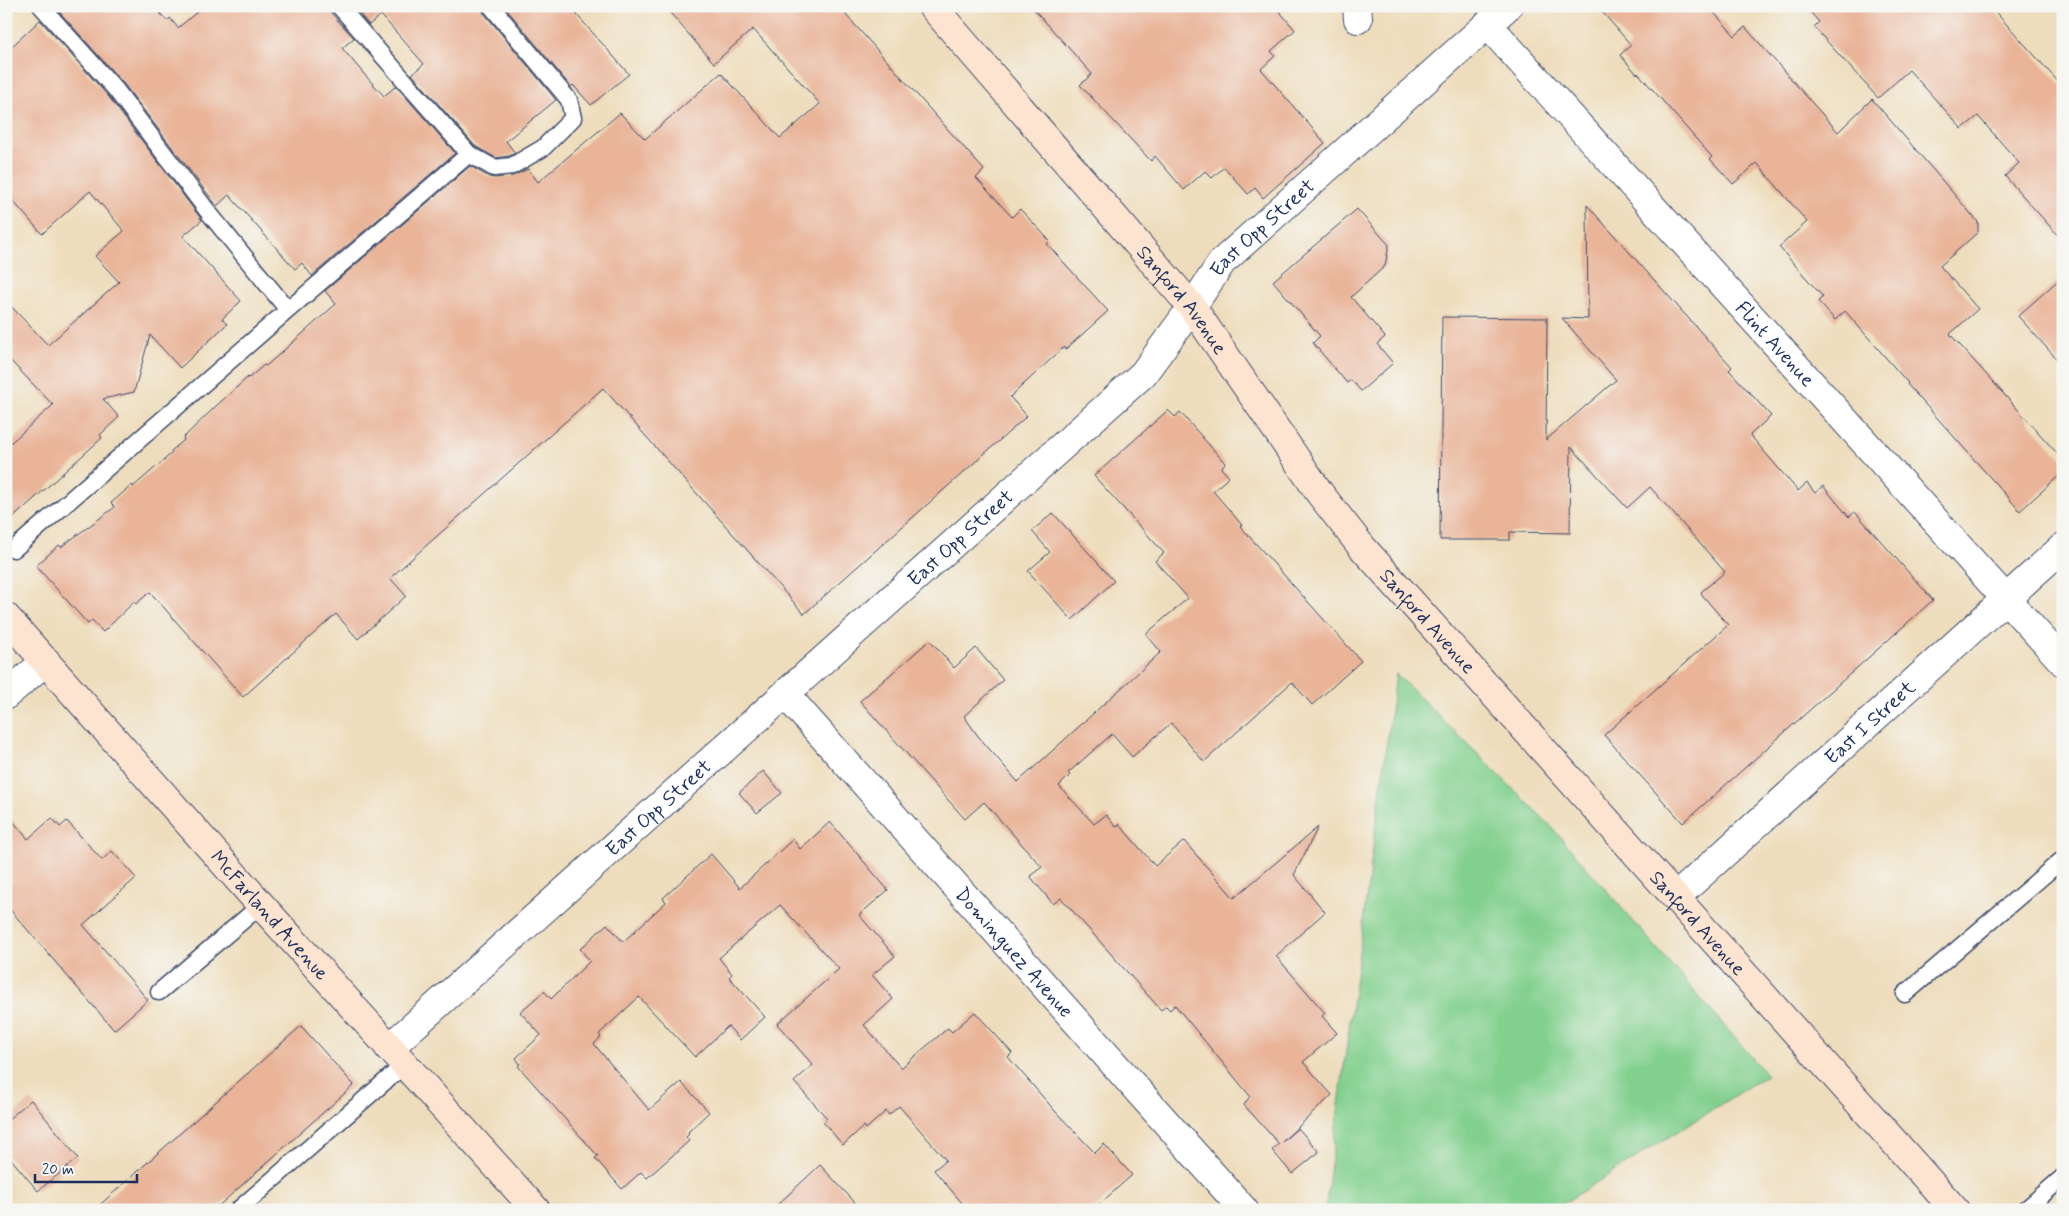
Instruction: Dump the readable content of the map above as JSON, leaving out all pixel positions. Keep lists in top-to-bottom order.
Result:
{
  "streets": {
    "street": [
      "East Opp Street",
      "Sanford Avenue",
      "Flint Avenue",
      "East I Street",
      "McFarland Avenue",
      "Dominguez Avenue"
    ]
  },
  "crossings": [
    ["East Opp Street", "Sanford Avenue"],
    ["East Opp Street", "Flint Avenue"],
    ["East Opp Street", "McFarland Avenue"],
    ["East Opp Street", "Dominguez Avenue"],
    ["Sanford Avenue", "East I Street"],
    ["Flint Avenue", "East I Street"]
  ],
  "scale_bar": "20 m"
}
